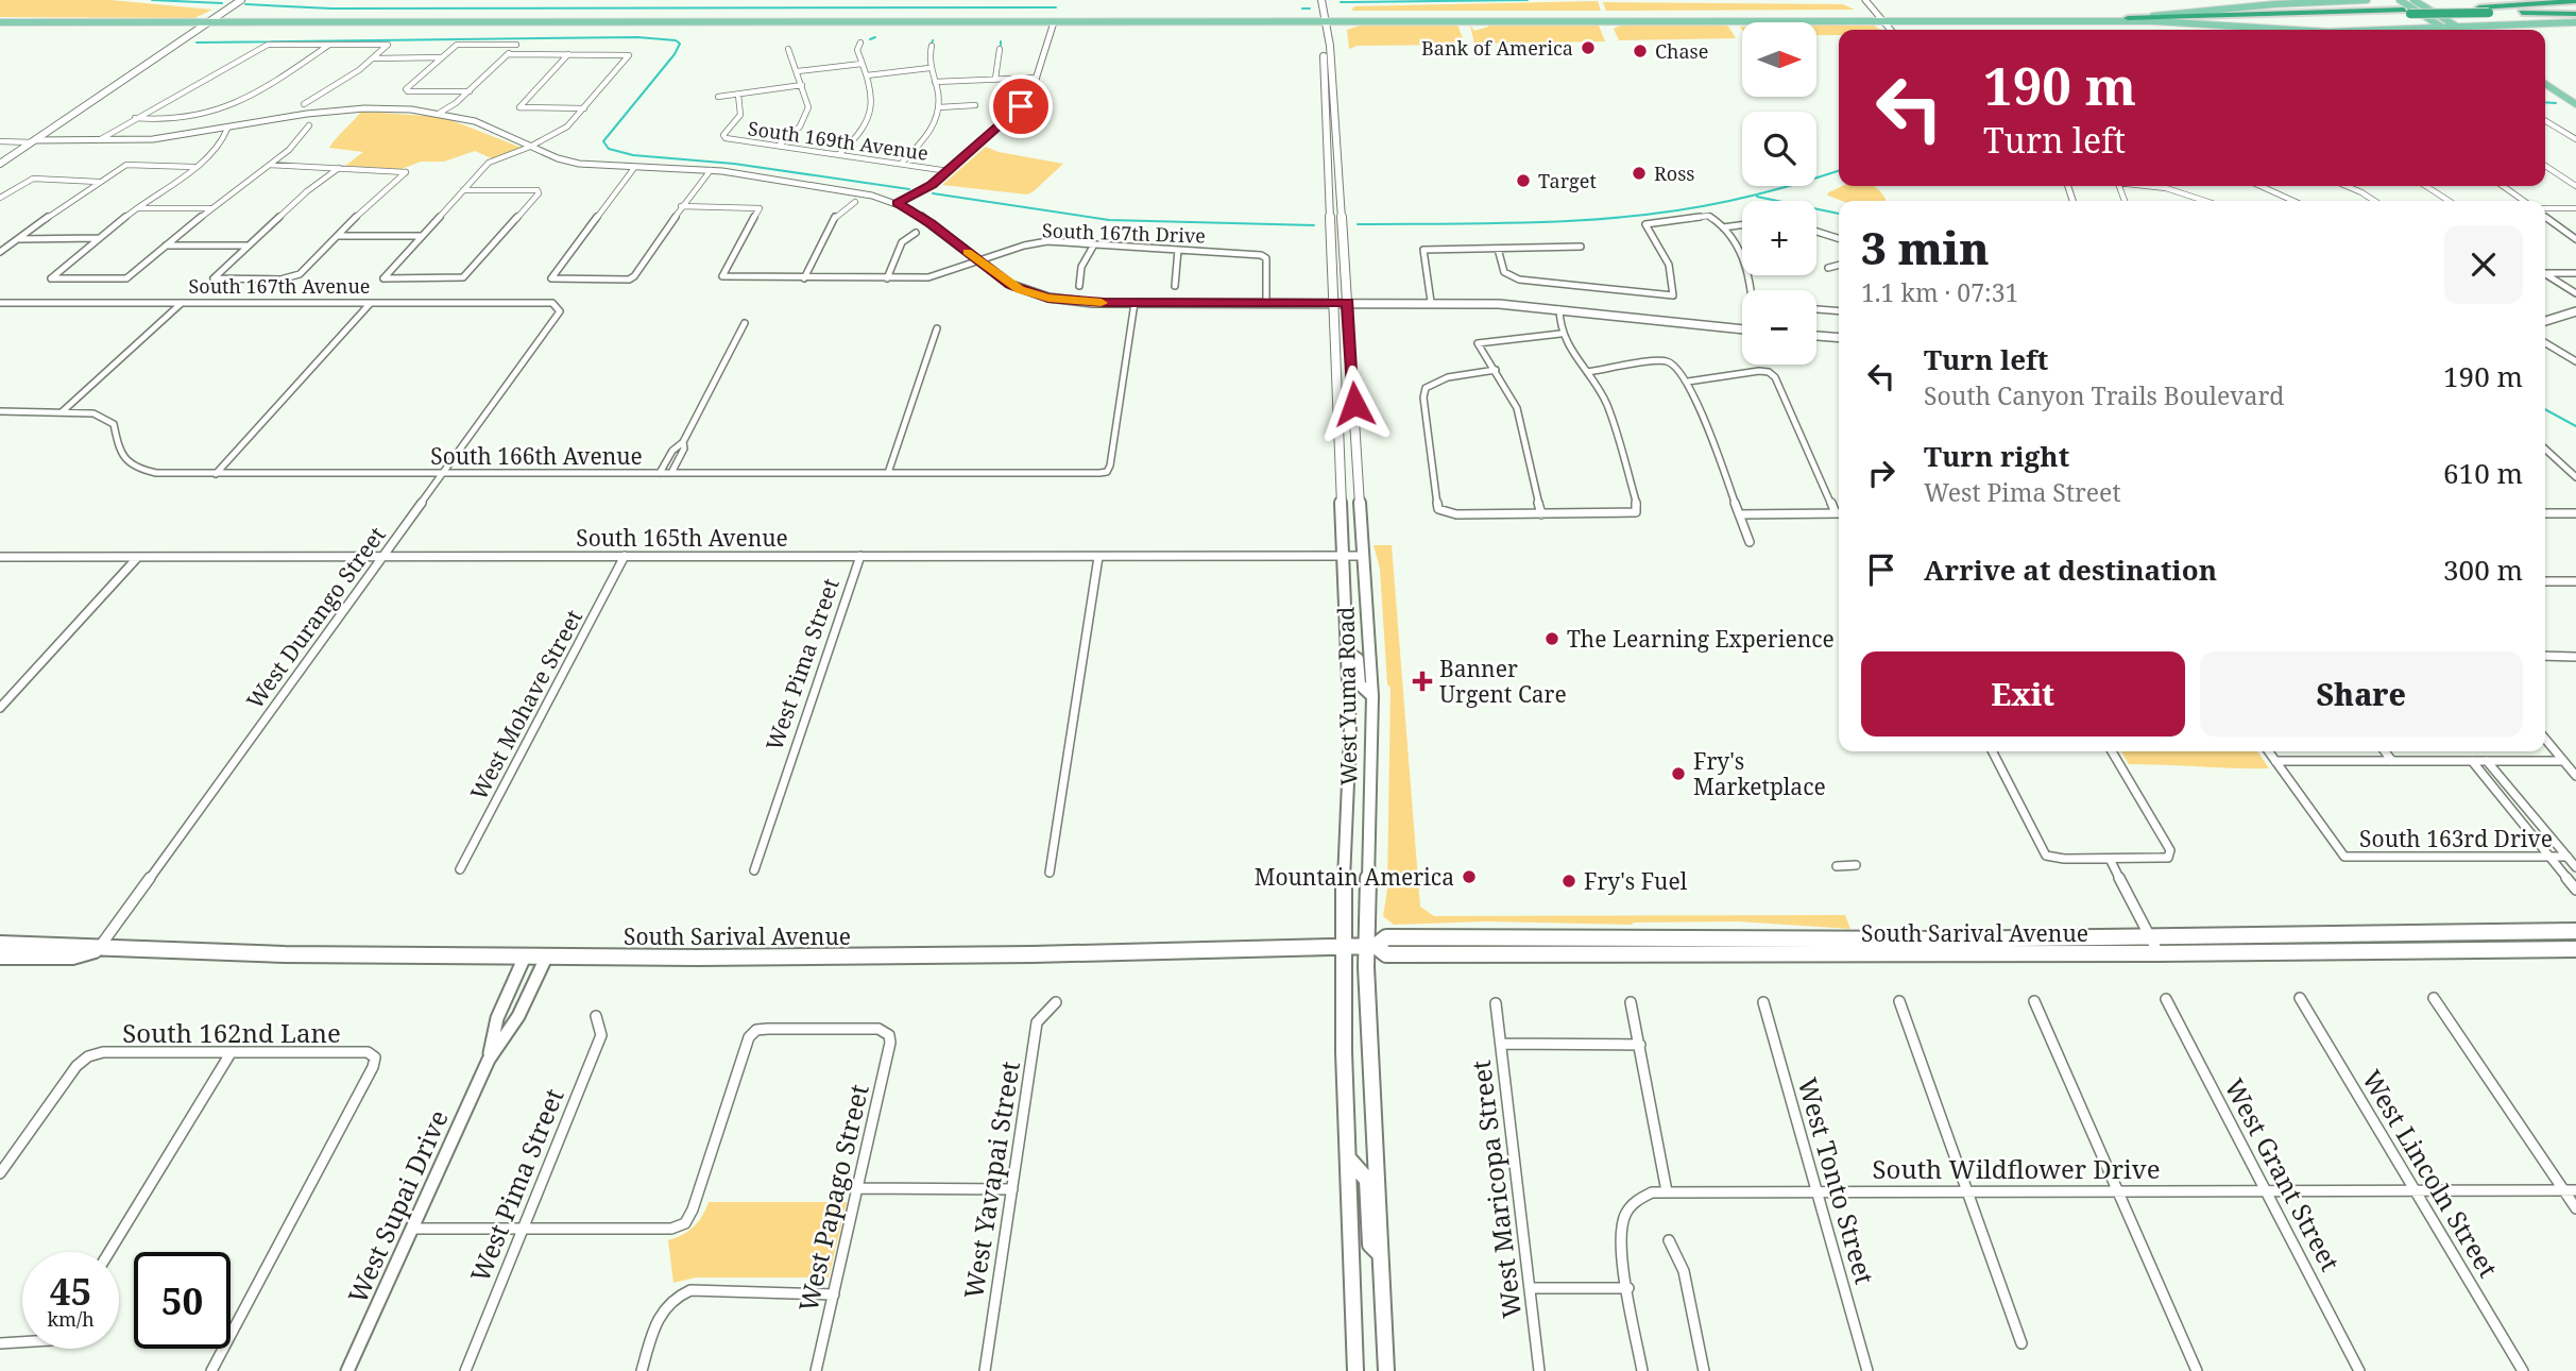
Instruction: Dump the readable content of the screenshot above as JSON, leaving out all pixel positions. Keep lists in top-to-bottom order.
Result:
{
  "streets": {
    "main road": ["West Yuma Road", "South Sarival Avenue"],
    "street": [
      "South 169th Avenue",
      "South 167th Drive",
      "South 167th Avenue",
      "South 166th Avenue",
      "South 165th Avenue",
      "West Durango Street",
      "West Pima Street",
      "West Mohave Street",
      "South 163rd Drive",
      "South 162nd Lane",
      "South Wildflower Drive",
      "West Lincoln Street",
      "West Grant Street",
      "West Yavapai Street",
      "West Tonto Street",
      "West Maricopa Street",
      "West Papago Street",
      "West Supai Drive"
    ]
  },
  "crossings": [
    ["South 167th Avenue", "West Durango Street"],
    ["South 166th Avenue", "West Durango Street"],
    ["South 165th Avenue", "West Durango Street"],
    ["South 165th Avenue", "West Pima Street"],
    ["South 165th Avenue", "West Yuma Road"],
    ["South 165th Avenue", "West Mohave Street"],
    ["West Durango Street", "South Sarival Avenue"],
    ["West Pima Street", "West Papago Street"],
    ["West Yuma Road", "South Sarival Avenue"],
    ["South Sarival Avenue", "West Supai Drive"],
    ["South Wildflower Drive", "West Lincoln Street"],
    ["South Wildflower Drive", "West Grant Street"],
    ["South Wildflower Drive", "West Tonto Street"]
  ],
  "places": {
    "other": [
      "Bank of America",
      "Chase",
      "Ross",
      "Target",
      "The Learning Experience",
      "Fry's Marketplace",
      "Mountain America",
      "Fry's Fuel"
    ],
    "health": ["Banner Urgent Care"]
  },
  "north": "right",
  "page": {
    "map_buttons": ["+", "−"],
    "turn": ["190 m", "Turn left"],
    "heading": ["3 min", "1.1 km · 07:31"],
    "list": [
      {
        "name": "Turn left",
        "note": "South Canyon Trails Boulevard",
        "value": "190 m"
      },
      {
        "name": "Turn right",
        "note": "West Pima Street",
        "value": "610 m"
      },
      {
        "name": "Arrive at destination",
        "value": "300 m"
      }
    ],
    "buttons": ["Exit", "Share"],
    "speed": "45 km/h",
    "limit": "50"
  }
}
